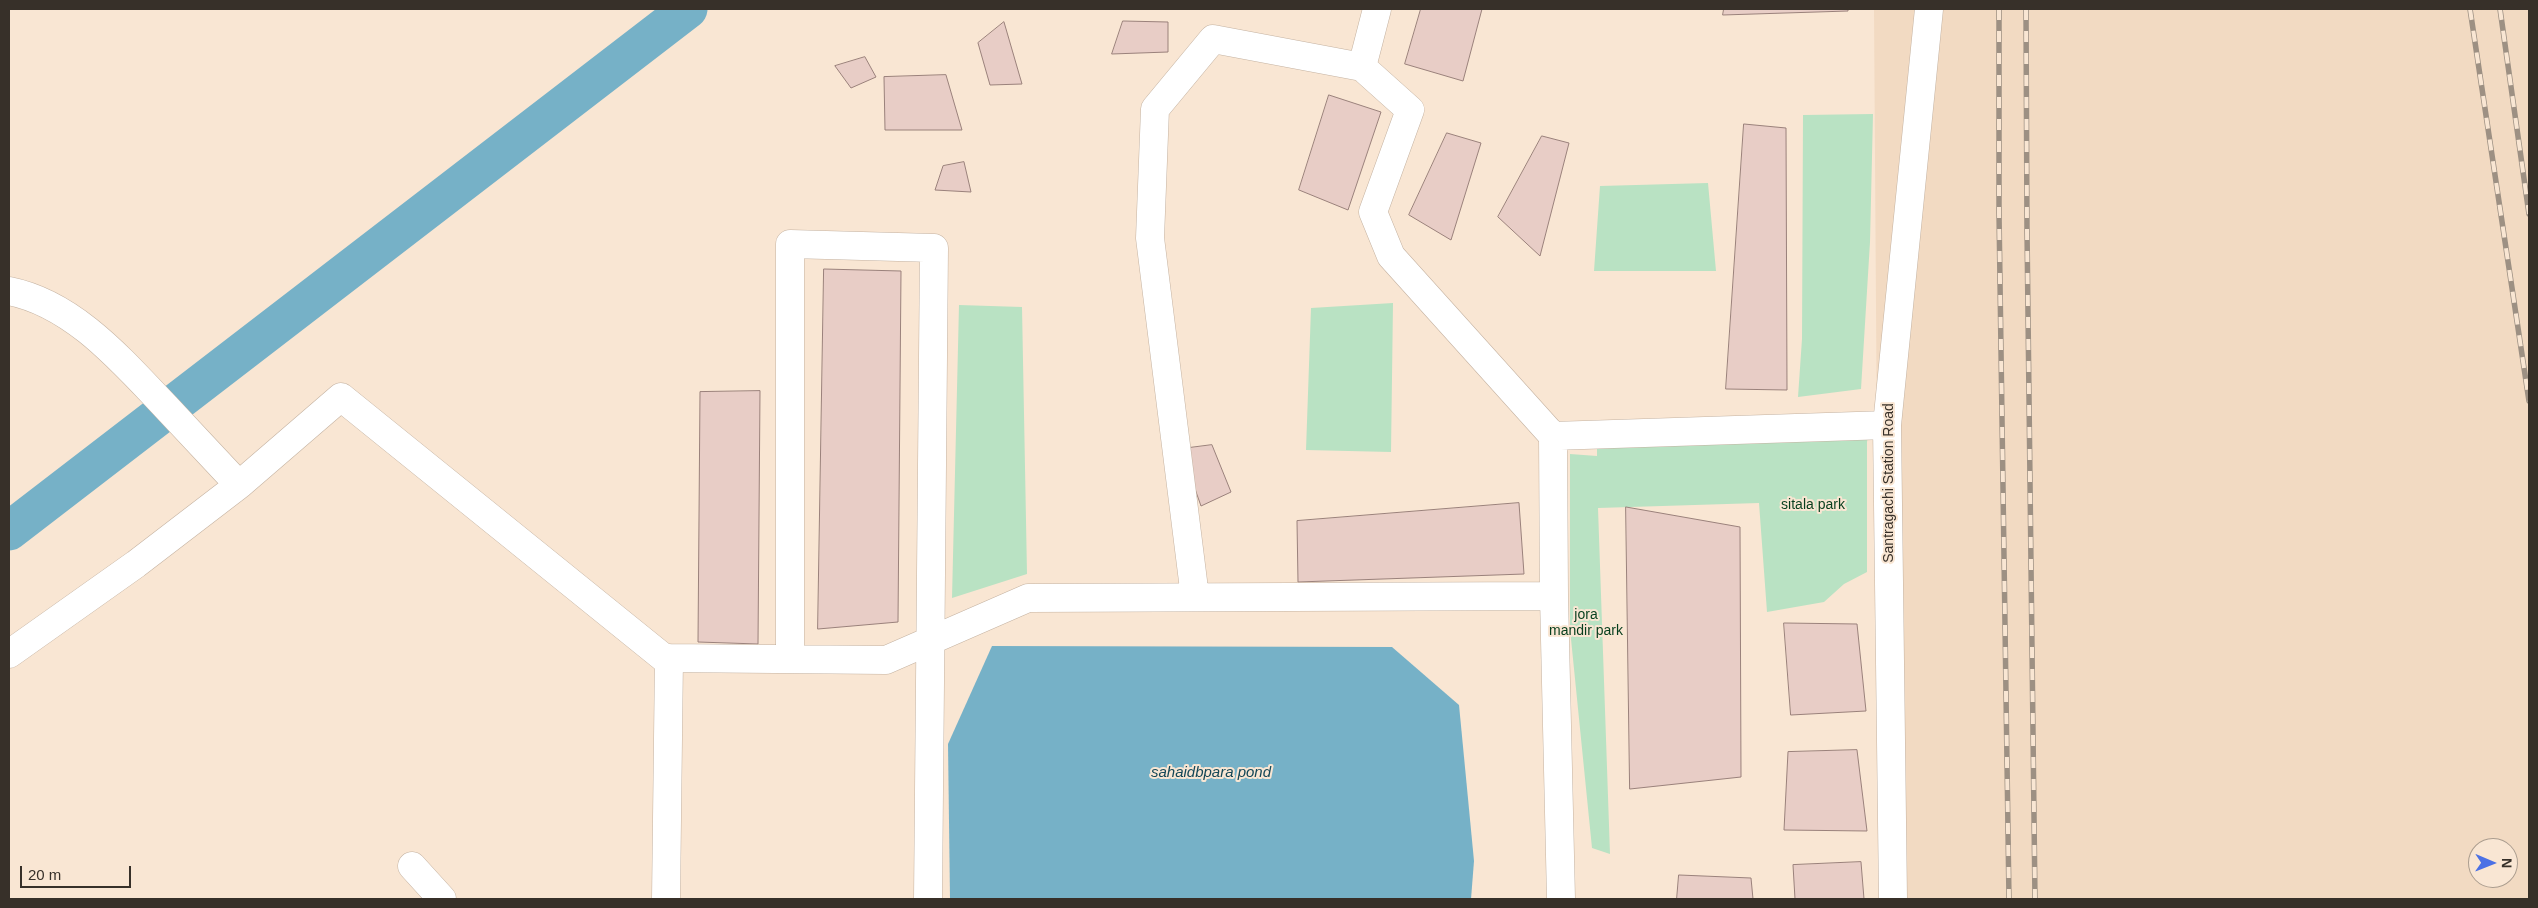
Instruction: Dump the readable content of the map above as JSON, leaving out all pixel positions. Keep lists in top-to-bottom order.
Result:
{
  "streets": {
    "street": ["Santragachi Station Road"]
  },
  "water": ["sahaidbpara pond"],
  "parks": ["sitala park", "jora mandir park"],
  "scale_bar": "20 m",
  "north": "right"
}
